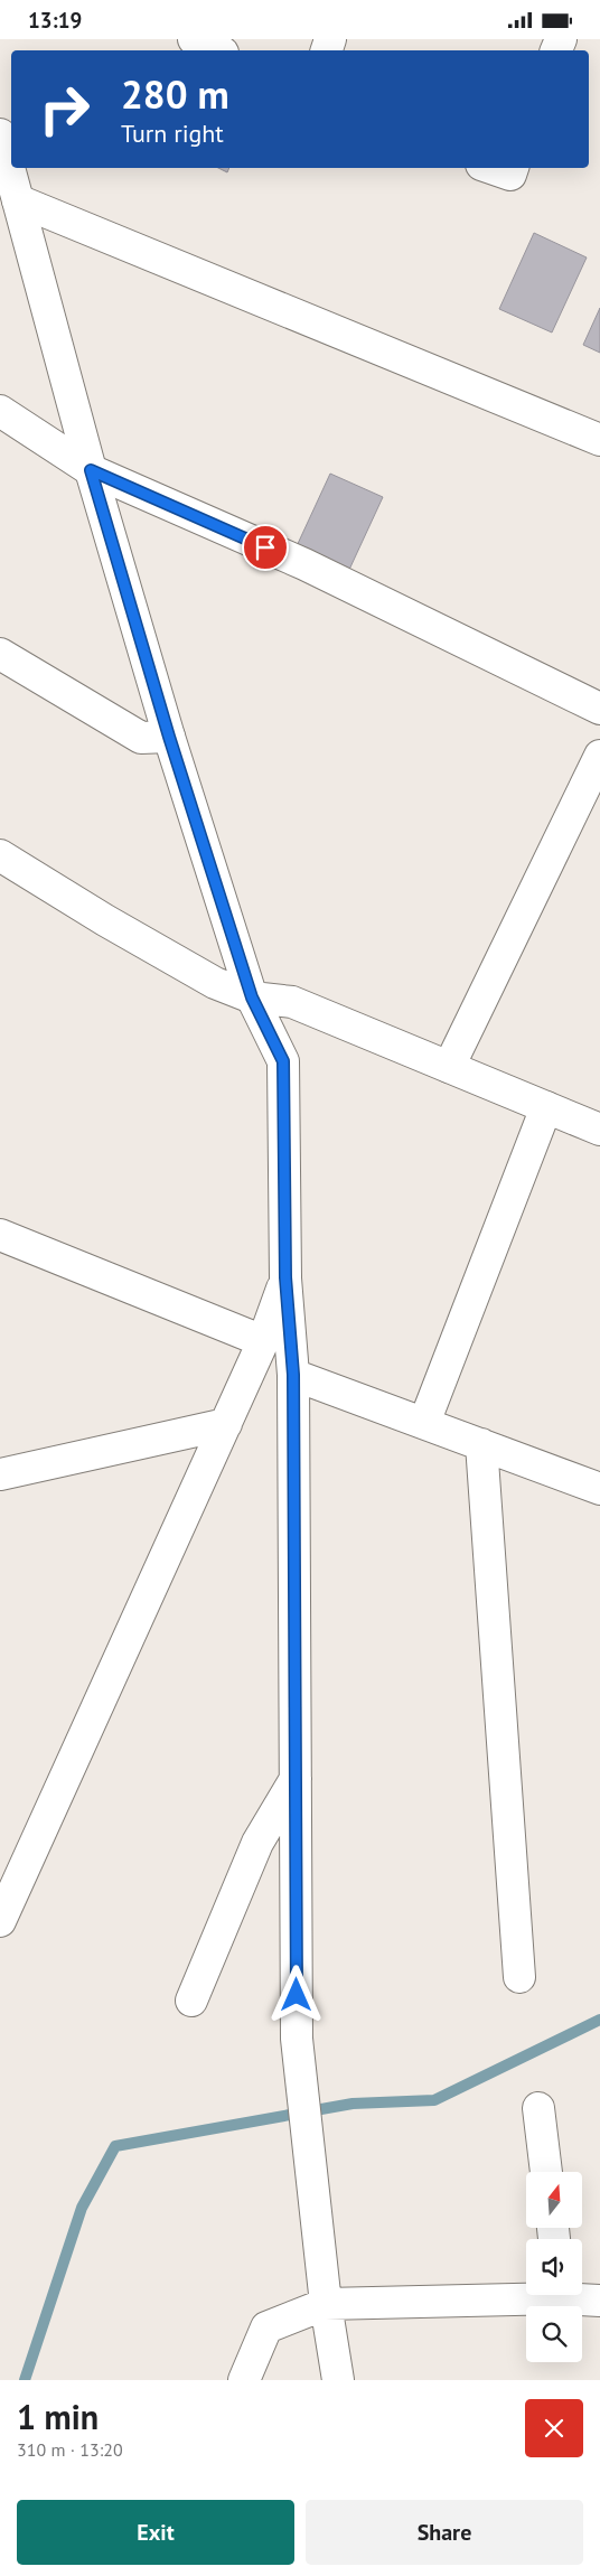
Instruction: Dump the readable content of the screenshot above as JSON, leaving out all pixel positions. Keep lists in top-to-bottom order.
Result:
{
  "north": "top",
  "page": {
    "status": "13:19",
    "turn": ["280 m", "Turn right"],
    "heading": ["1 min", "310 m · 13:20"],
    "buttons": ["Exit", "Share"]
  }
}
